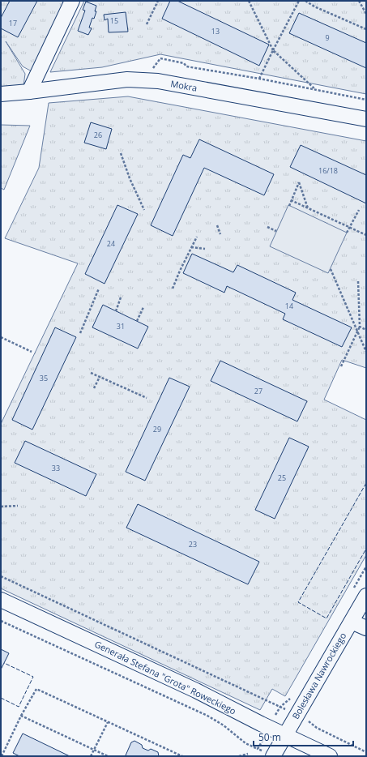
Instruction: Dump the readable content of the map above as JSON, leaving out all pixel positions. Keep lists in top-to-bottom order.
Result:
{
  "streets": {
    "street": ["Mokra", "Bolesława Nawrockiego", "Generała Stefana \"Grota\" Roweckiego"]
  },
  "crossings": [
    ["Bolesława Nawrockiego", "Generała Stefana \"Grota\" Roweckiego"]
  ],
  "house_numbers": [
    "15",
    "17",
    "13",
    "9",
    "26",
    "16/18",
    "24",
    "14",
    "31",
    "35",
    "27",
    "29",
    "33",
    "25",
    "23"
  ],
  "scale_bar": "50 m"
}
